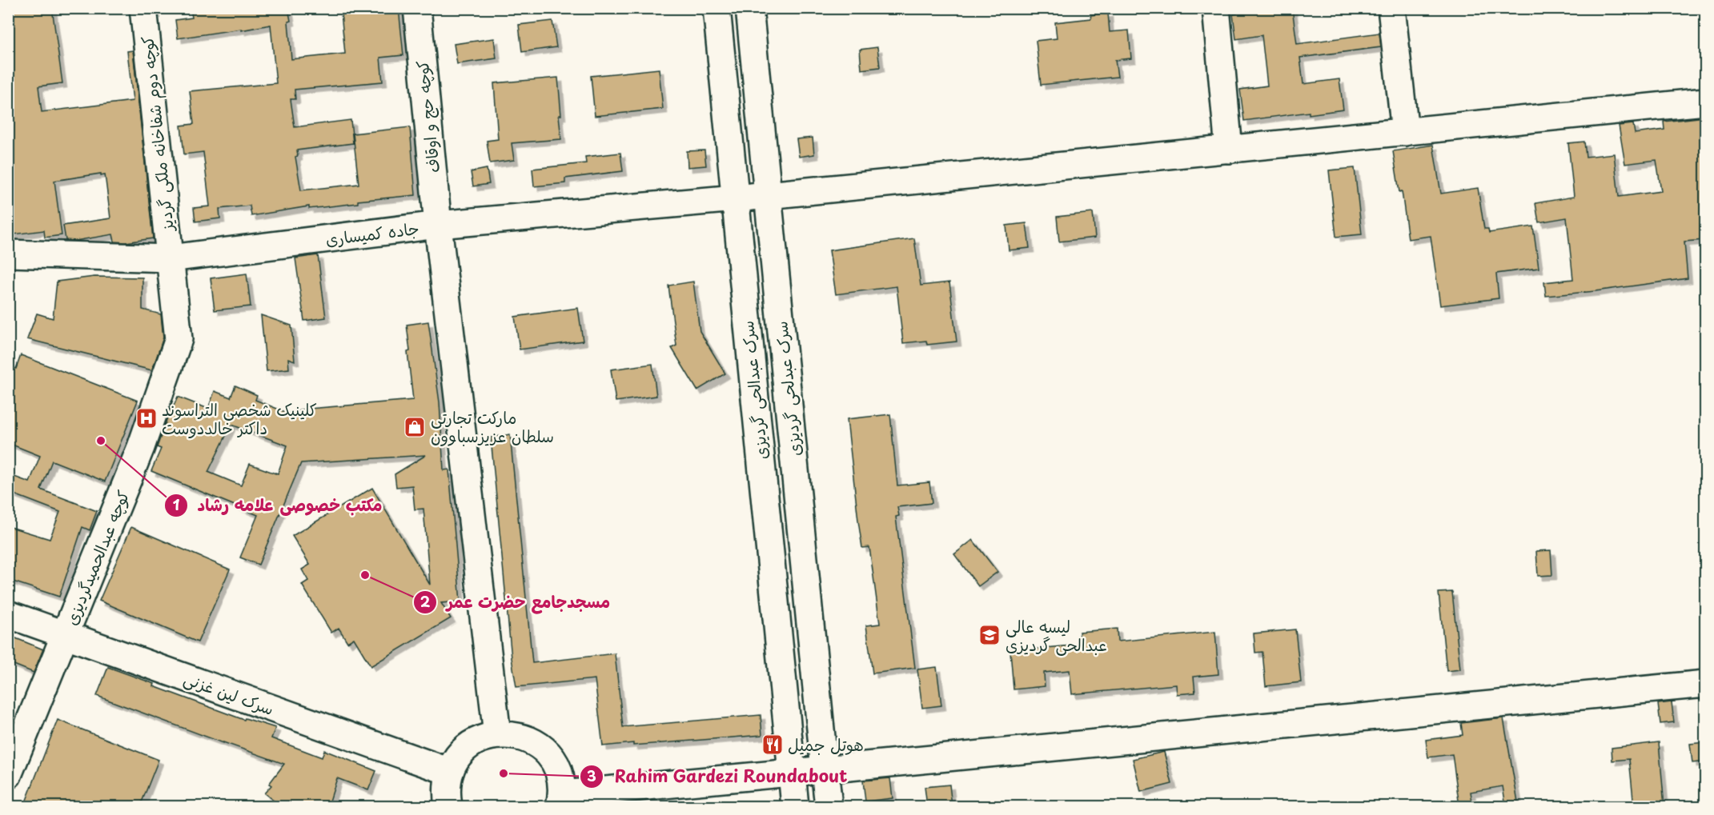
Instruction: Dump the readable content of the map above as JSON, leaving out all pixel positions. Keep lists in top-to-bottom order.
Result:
{
  "streets": {
    "street": [
      "کوچه حج و اوقاف",
      "کوچه دوم شفاخانه ملکی گردیز",
      "جاده کمیساری",
      "سرک عبدلحی گردیزی",
      "سرک عبدالحی گردیزی",
      "کوچه عبدالحمیدگردیزی",
      "سرک لین غزنی"
    ]
  },
  "crossings": [
    ["کوچه حج و اوقاف", "جاده کمیساری"],
    ["کوچه دوم شفاخانه ملکی گردیز", "جاده کمیساری"],
    ["کوچه دوم شفاخانه ملکی گردیز", "کوچه عبدالحمیدگردیزی"],
    ["جاده کمیساری", "سرک عبدلحی گردیزی"],
    ["جاده کمیساری", "سرک عبدالحی گردیزی"],
    ["جاده کمیساری", "کوچه عبدالحمیدگردیزی"],
    ["کوچه عبدالحمیدگردیزی", "سرک لین غزنی"]
  ],
  "places": {
    "hospital": ["کلینیک شخصی التراسوند داکتر خالددوست"],
    "shop": ["مارکت تجارتی سلطان عزیزسباوون"],
    "other": ["مکتب خصوصی علامه رشاد", "مسجدجامع حضرت عمر", "Rahim Gardezi Roundabout"],
    "school or university": ["لیسه عالی عبدالحی گردیزی"],
    "restaurant": ["هوتل جمیل"]
  }
}
